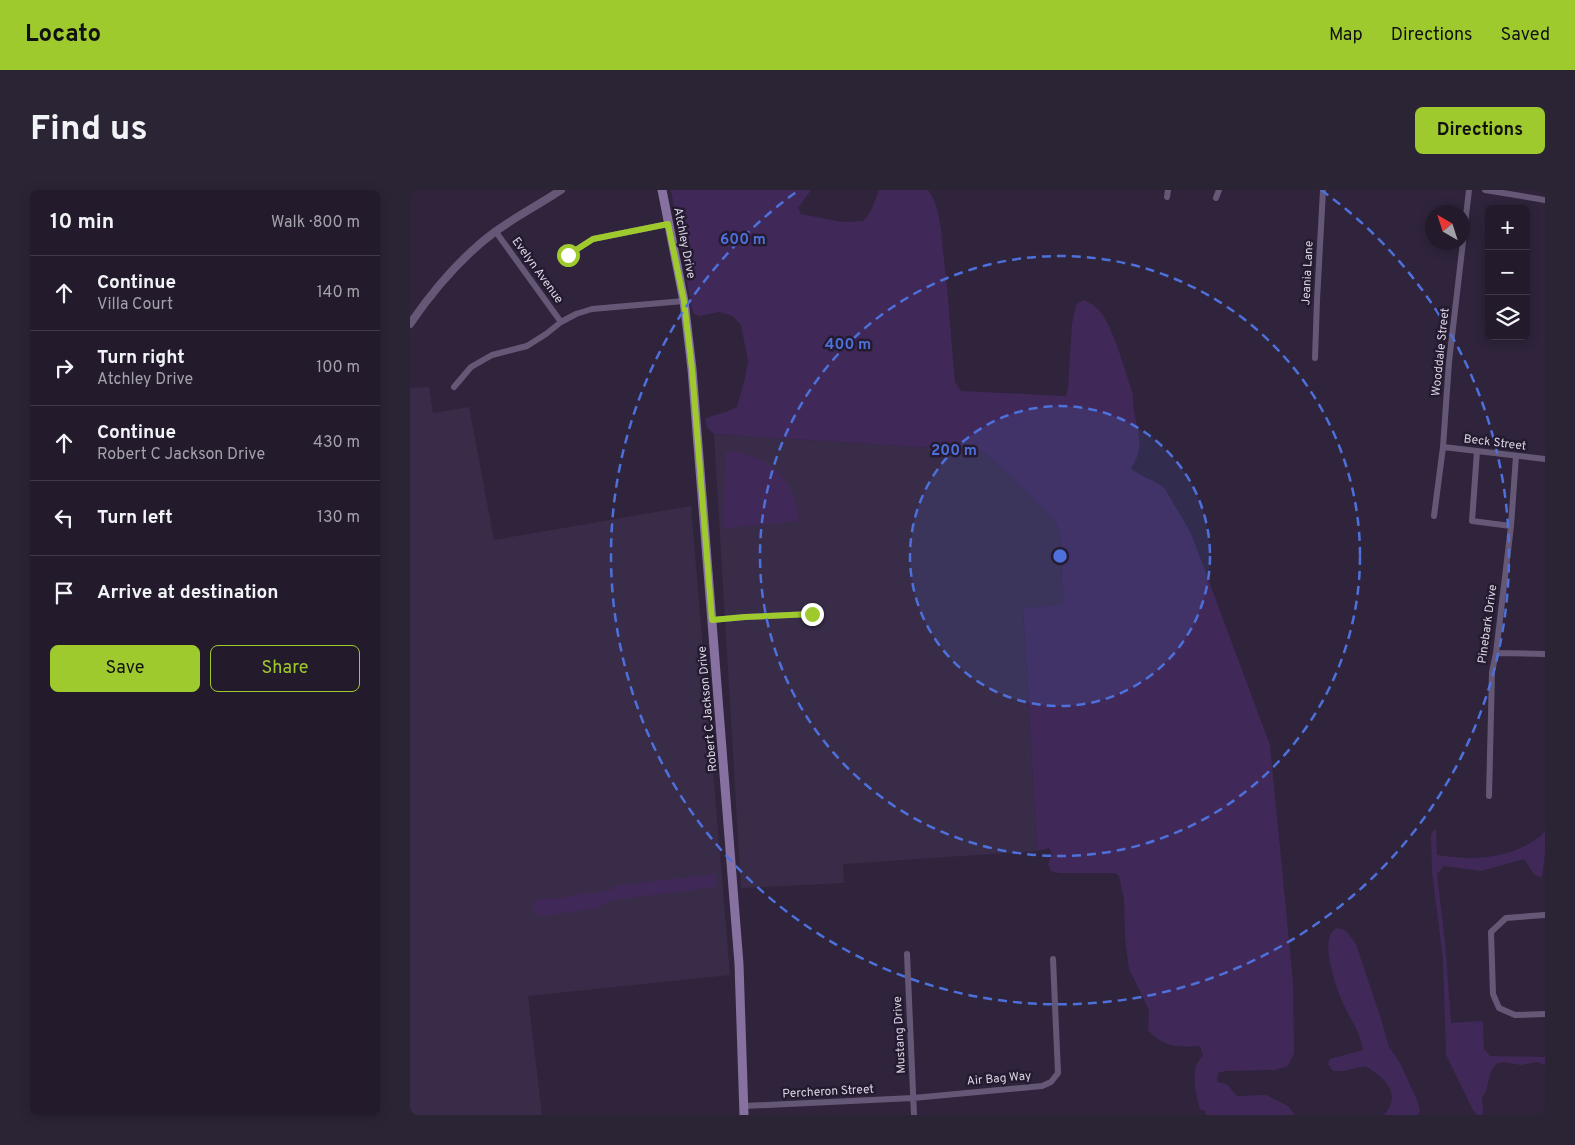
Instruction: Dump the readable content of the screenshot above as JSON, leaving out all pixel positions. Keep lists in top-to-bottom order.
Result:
{
  "streets": {
    "main road": ["Atchley Drive", "Robert C Jackson Drive"],
    "street": [
      "Evelyn Avenue",
      "Jeania Lane",
      "Wooddale Street",
      "Beck Street",
      "Pinebark Drive",
      "Mustang Drive",
      "Air Bag Way",
      "Percheron Street"
    ]
  },
  "crossings": [
    ["Atchley Drive", "Robert C Jackson Drive"],
    ["Wooddale Street", "Beck Street"],
    ["Beck Street", "Pinebark Drive"],
    ["Robert C Jackson Drive", "Percheron Street"],
    ["Mustang Drive", "Air Bag Way"],
    ["Mustang Drive", "Percheron Street"],
    ["Air Bag Way", "Percheron Street"]
  ],
  "north": "top left",
  "page": {
    "header": "Locato",
    "nav": ["Map", "Directions", "Saved"],
    "buttons": [
      "Directions",
      ["Save", "Share"]
    ],
    "title": "Find us",
    "heading": ["10 min", "Walk · 800 m"],
    "map_buttons": ["+", "−"],
    "list": [
      ["Continue", "Villa Court", "140 m"],
      ["Turn right", "Atchley Drive", "100 m"],
      ["Continue", "Robert C Jackson Drive", "430 m"],
      ["Turn left", "130 m"],
      "Arrive at destination"
    ]
  },
  "rings": ["600 m", "400 m", "200 m"]
}
